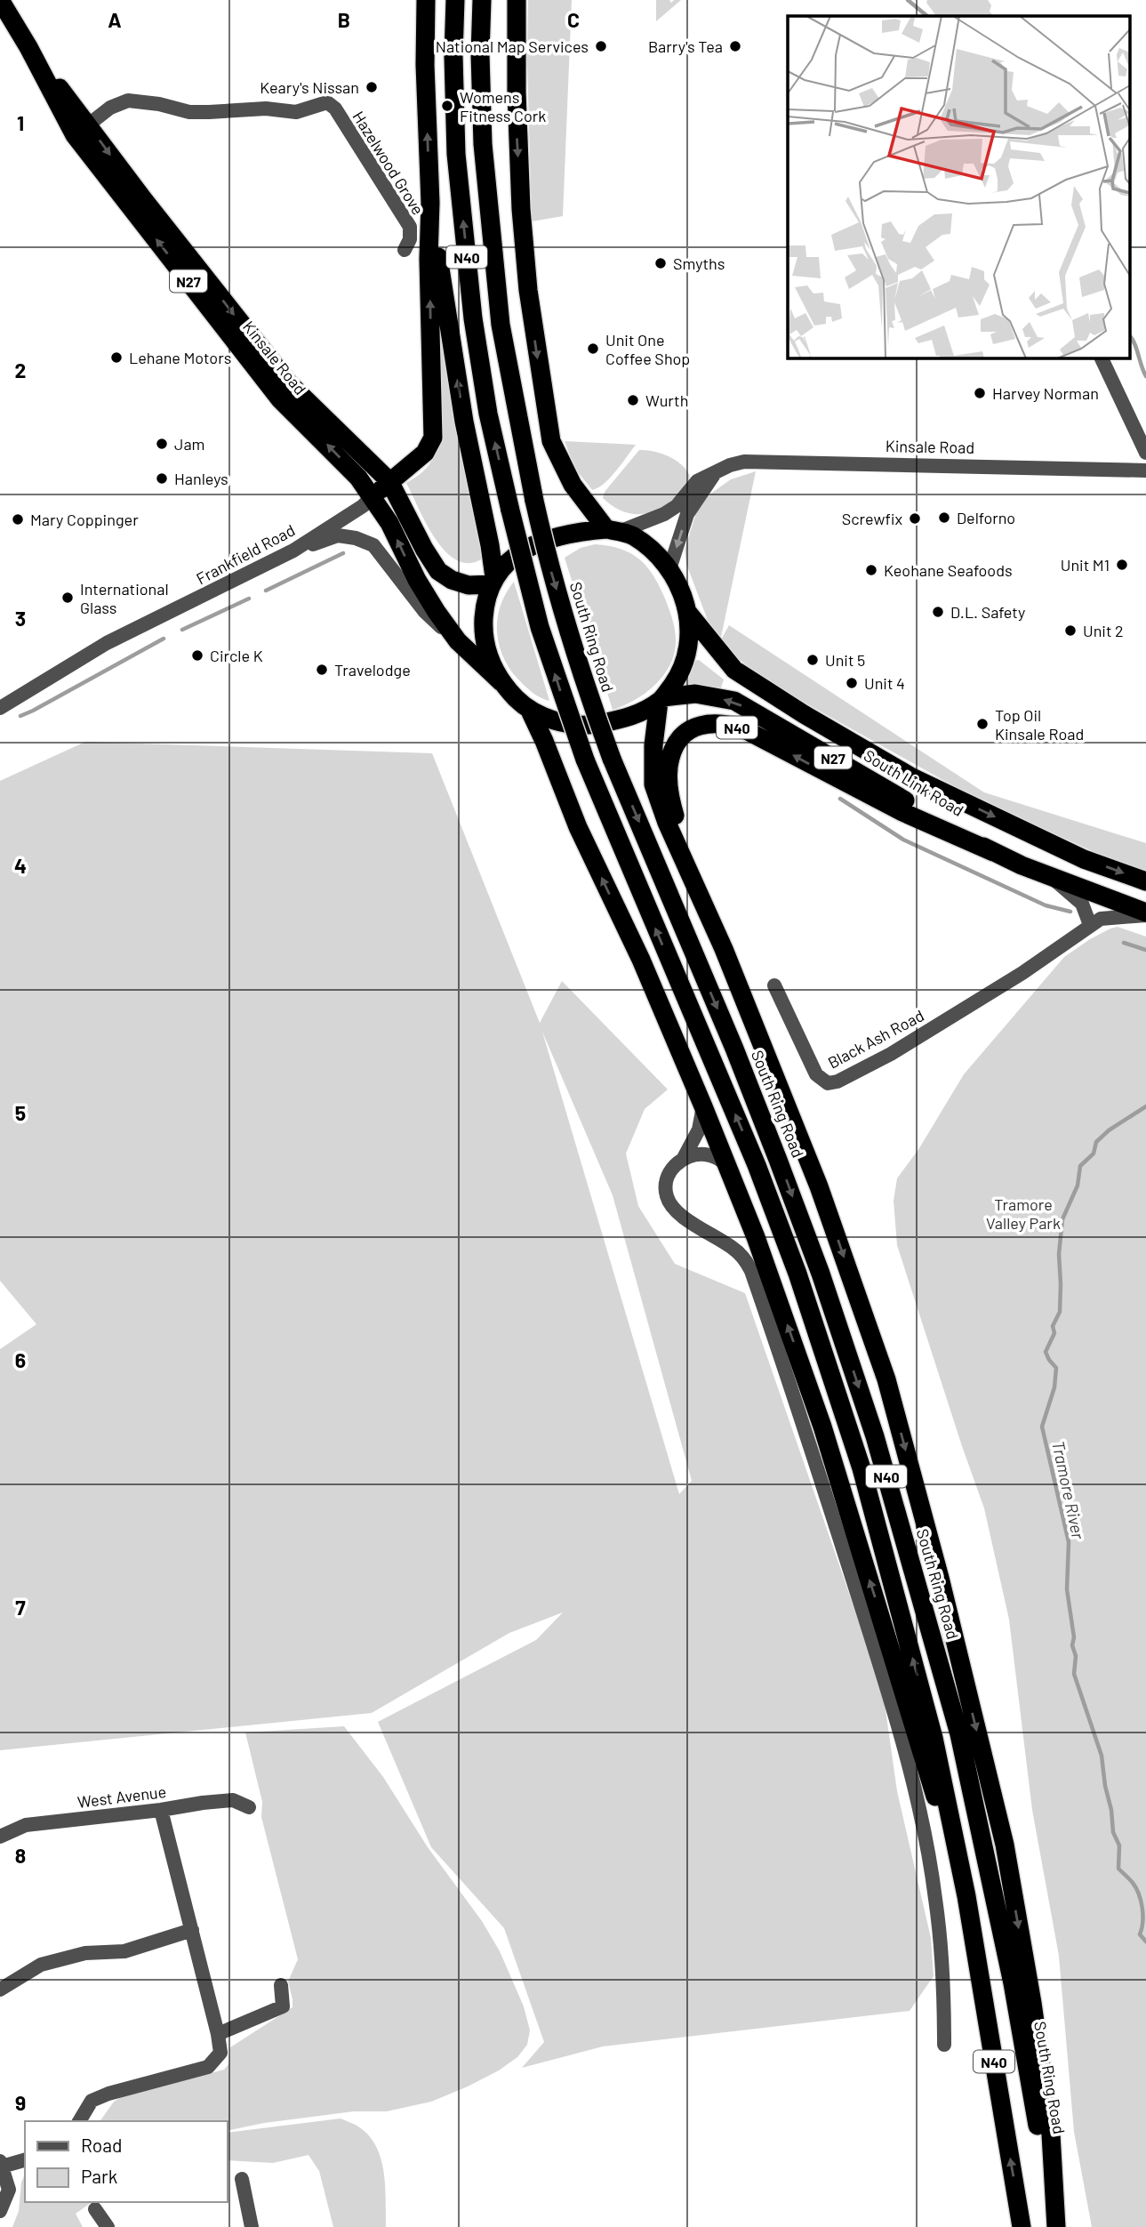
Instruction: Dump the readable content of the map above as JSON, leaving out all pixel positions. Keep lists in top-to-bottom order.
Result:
{
  "streets": {
    "highway": [
      "N40",
      "N27",
      "Kinsale Road",
      "South Ring Road",
      "South Link Road"
    ],
    "street": [
      "Hazelwood Grove",
      "Frankfield Road",
      "Black Ash Road",
      "West Avenue"
    ]
  },
  "crossings": [
    ["Hazelwood Grove", "Kinsale Road"],
    ["N40", "South Link Road"],
    ["N27", "Kinsale Road"],
    ["N27", "South Link Road"],
    ["Kinsale Road", "Frankfield Road"],
    ["Kinsale Road", "South Link Road"]
  ],
  "water": ["Tramore River"],
  "parks": ["Tramore Valley Park"],
  "places": [
    "National Map Services",
    "Barry's Tea",
    "Keary's Nissan",
    "Womens Fitness Cork",
    "Smyths",
    "Unit One Coffee Shop",
    "Lehane Motors",
    "Harvey Norman",
    "Wurth",
    "Jam",
    "Hanleys",
    "Delforno",
    "Screwfix",
    "Mary Coppinger",
    "Unit M1",
    "Keohane Seafoods",
    "International Glass",
    "D.L. Safety",
    "Unit 2",
    "Circle K",
    "Unit 5",
    "Travelodge",
    "Unit 4",
    "Top Oil Kinsale Road"
  ],
  "legend": ["Road", "Park"],
  "grid": {
    "columns": ["A", "B", "C"],
    "rows": [
      "1",
      "2",
      "3",
      "4",
      "5",
      "6",
      "7",
      "8",
      "9"
    ]
  }
}
